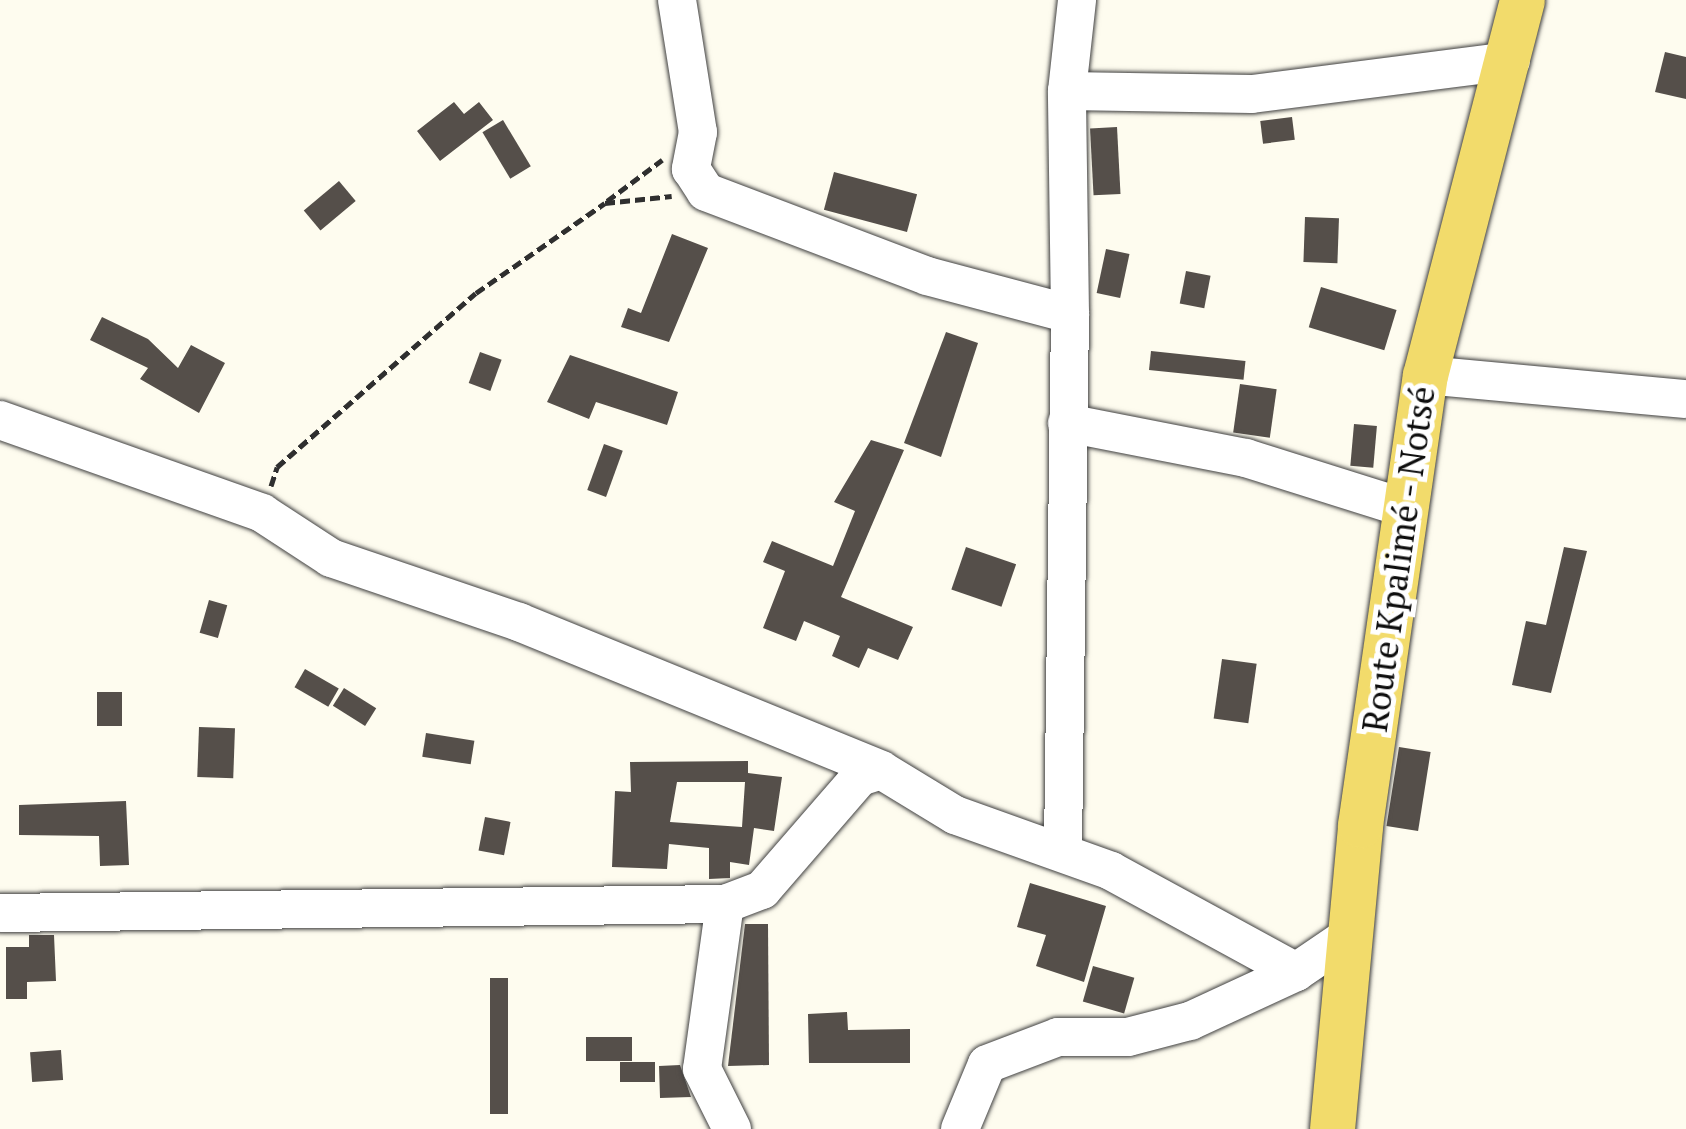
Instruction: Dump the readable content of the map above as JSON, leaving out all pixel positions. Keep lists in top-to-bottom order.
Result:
{
  "streets": {
    "main road": ["Route Kpalimé - Notsé"]
  }
}
